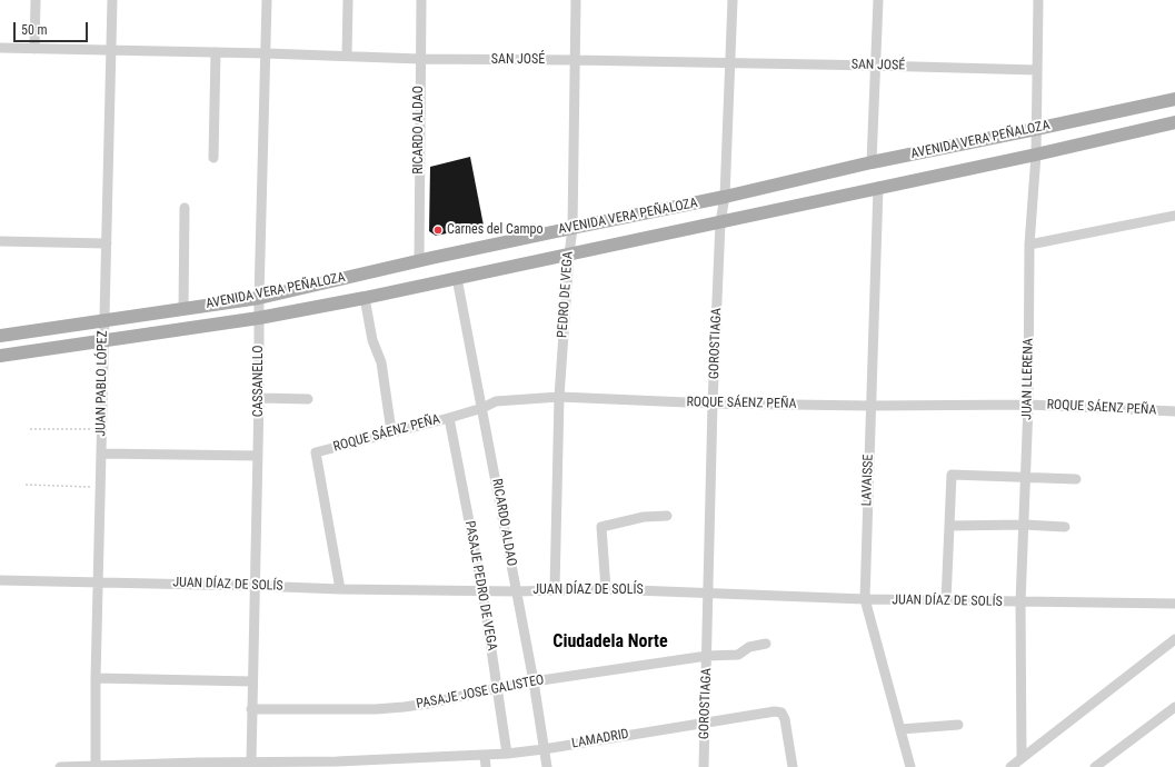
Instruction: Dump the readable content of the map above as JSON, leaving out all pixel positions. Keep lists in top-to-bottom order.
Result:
{
  "streets": {
    "main road": ["AVENIDA VERA PEÑALOZA"],
    "street": [
      "SAN JOSÉ",
      "RICARDO ALDAO",
      "PEDRO DE VEGA",
      "GOROSTIAGA",
      "JUAN LLERENA",
      "CASSANELLO",
      "JUAN PABLO LÓPEZ",
      "ROQUE SÁENZ PEÑA",
      "LAVAISSE",
      "JUAN DÍAZ DE SOLÍS",
      "PASAJE PEDRO DE VEGA",
      "PASAJE JOSE GALISTEO",
      "LAMADRID"
    ]
  },
  "crossings": [
    ["SAN JOSÉ", "RICARDO ALDAO"],
    ["SAN JOSÉ", "PEDRO DE VEGA"],
    ["SAN JOSÉ", "GOROSTIAGA"],
    ["SAN JOSÉ", "JUAN LLERENA"],
    ["SAN JOSÉ", "CASSANELLO"],
    ["SAN JOSÉ", "JUAN PABLO LÓPEZ"],
    ["RICARDO ALDAO", "AVENIDA VERA PEÑALOZA"],
    ["RICARDO ALDAO", "ROQUE SÁENZ PEÑA"],
    ["RICARDO ALDAO", "JUAN DÍAZ DE SOLÍS"],
    ["RICARDO ALDAO", "PASAJE JOSE GALISTEO"],
    ["RICARDO ALDAO", "LAMADRID"],
    ["AVENIDA VERA PEÑALOZA", "PEDRO DE VEGA"],
    ["AVENIDA VERA PEÑALOZA", "GOROSTIAGA"],
    ["AVENIDA VERA PEÑALOZA", "JUAN LLERENA"],
    ["AVENIDA VERA PEÑALOZA", "CASSANELLO"],
    ["AVENIDA VERA PEÑALOZA", "JUAN PABLO LÓPEZ"],
    ["AVENIDA VERA PEÑALOZA", "LAVAISSE"],
    ["PEDRO DE VEGA", "ROQUE SÁENZ PEÑA"],
    ["PEDRO DE VEGA", "JUAN DÍAZ DE SOLÍS"],
    ["GOROSTIAGA", "ROQUE SÁENZ PEÑA"],
    ["GOROSTIAGA", "JUAN DÍAZ DE SOLÍS"],
    ["GOROSTIAGA", "PASAJE JOSE GALISTEO"],
    ["GOROSTIAGA", "LAMADRID"],
    ["JUAN LLERENA", "ROQUE SÁENZ PEÑA"],
    ["JUAN LLERENA", "JUAN DÍAZ DE SOLÍS"],
    ["CASSANELLO", "JUAN DÍAZ DE SOLÍS"],
    ["CASSANELLO", "PASAJE JOSE GALISTEO"],
    ["CASSANELLO", "LAMADRID"],
    ["JUAN PABLO LÓPEZ", "JUAN DÍAZ DE SOLÍS"],
    ["JUAN PABLO LÓPEZ", "LAMADRID"],
    ["ROQUE SÁENZ PEÑA", "LAVAISSE"],
    ["ROQUE SÁENZ PEÑA", "JUAN DÍAZ DE SOLÍS"],
    ["ROQUE SÁENZ PEÑA", "PASAJE PEDRO DE VEGA"],
    ["LAVAISSE", "JUAN DÍAZ DE SOLÍS"],
    ["JUAN DÍAZ DE SOLÍS", "PASAJE PEDRO DE VEGA"],
    ["PASAJE PEDRO DE VEGA", "PASAJE JOSE GALISTEO"],
    ["PASAJE PEDRO DE VEGA", "LAMADRID"]
  ],
  "districts": ["Ciudadela Norte"],
  "places": ["Carnes del Campo"],
  "scale_bar": "50 m"
}
